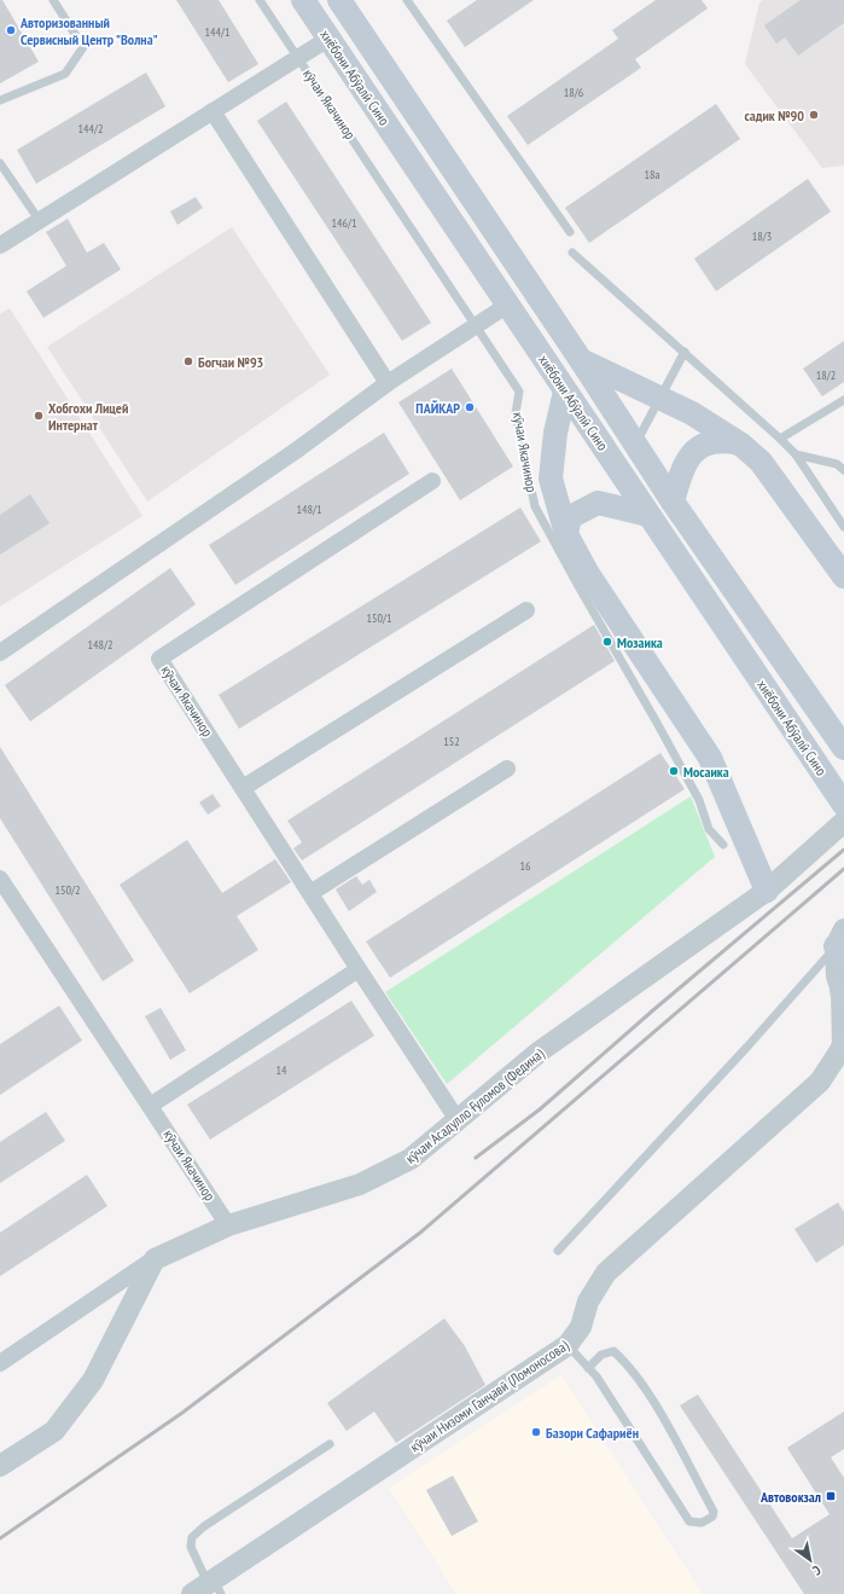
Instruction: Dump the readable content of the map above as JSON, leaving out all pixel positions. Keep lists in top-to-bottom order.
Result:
{
  "streets": {
    "main road": ["хиёбони Абӯалӣ Сино"],
    "street": ["кӯчаи Якачинор", "кӯчаи Асадулло Ғуломов (Федина)", "кӯчаи Низоми Ганҷавӣ (Ломоносова)"]
  },
  "crossings": [
    ["кӯчаи Якачинор", "кӯчаи Асадулло Ғуломов (Федина)"]
  ],
  "places": {
    "other": [
      "Авторизованный Сервисный Центр \"Волна\"",
      "садик №90",
      "Богчаи №93",
      "ПАЙКАР",
      "Хобгохи Лицей Интернат",
      "Мозаика",
      "Мосаика",
      "Базори Сафариён"
    ],
    "transit": ["Автовокзал"]
  },
  "house_numbers": [
    "144/1",
    "18/6",
    "144/2",
    "18a",
    "146/1",
    "18/3",
    "18/2",
    "148/1",
    "150/1",
    "148/2",
    "152",
    "16",
    "150/2",
    "14"
  ],
  "north": "bottom right"
}
